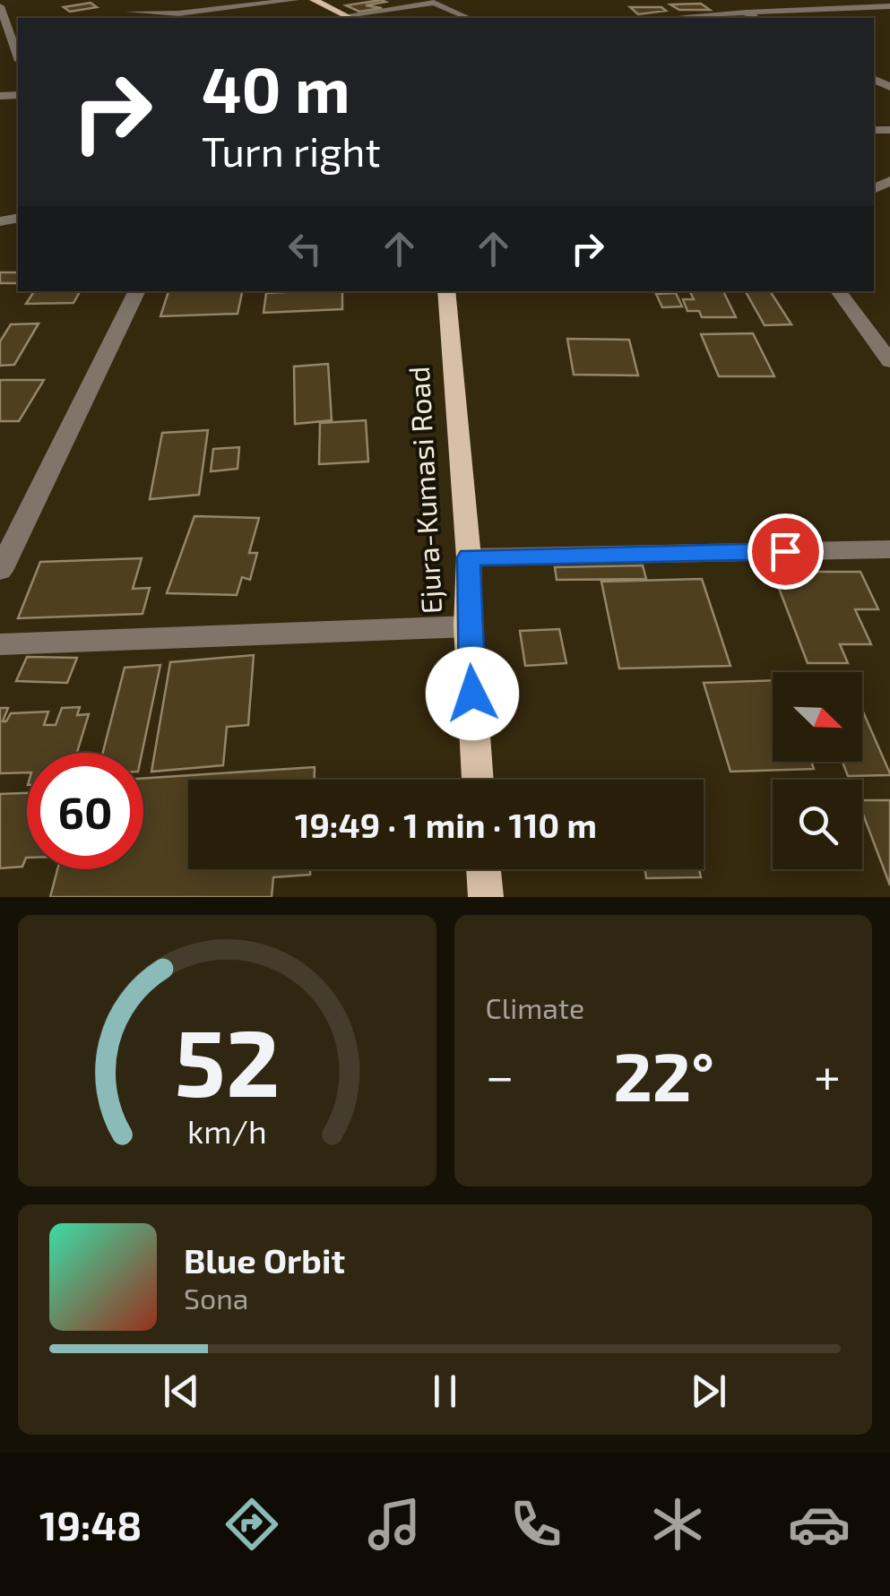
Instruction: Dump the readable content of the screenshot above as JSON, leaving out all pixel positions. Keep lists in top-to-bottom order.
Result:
{
  "streets": {
    "main road": ["Ejura-Kumasi Road"]
  },
  "north": "bottom right",
  "page": {
    "turn": ["40 m", "Turn right"],
    "limit": "60",
    "trip": "19:49 · 1 min · 110 m",
    "tile": "Climate",
    "heat": ["−", "22°", "+"],
    "song": ["Blue Orbit", "Sona"],
    "tabs": "19:48",
    "gauge": ["52", "km/h"]
  }
}
